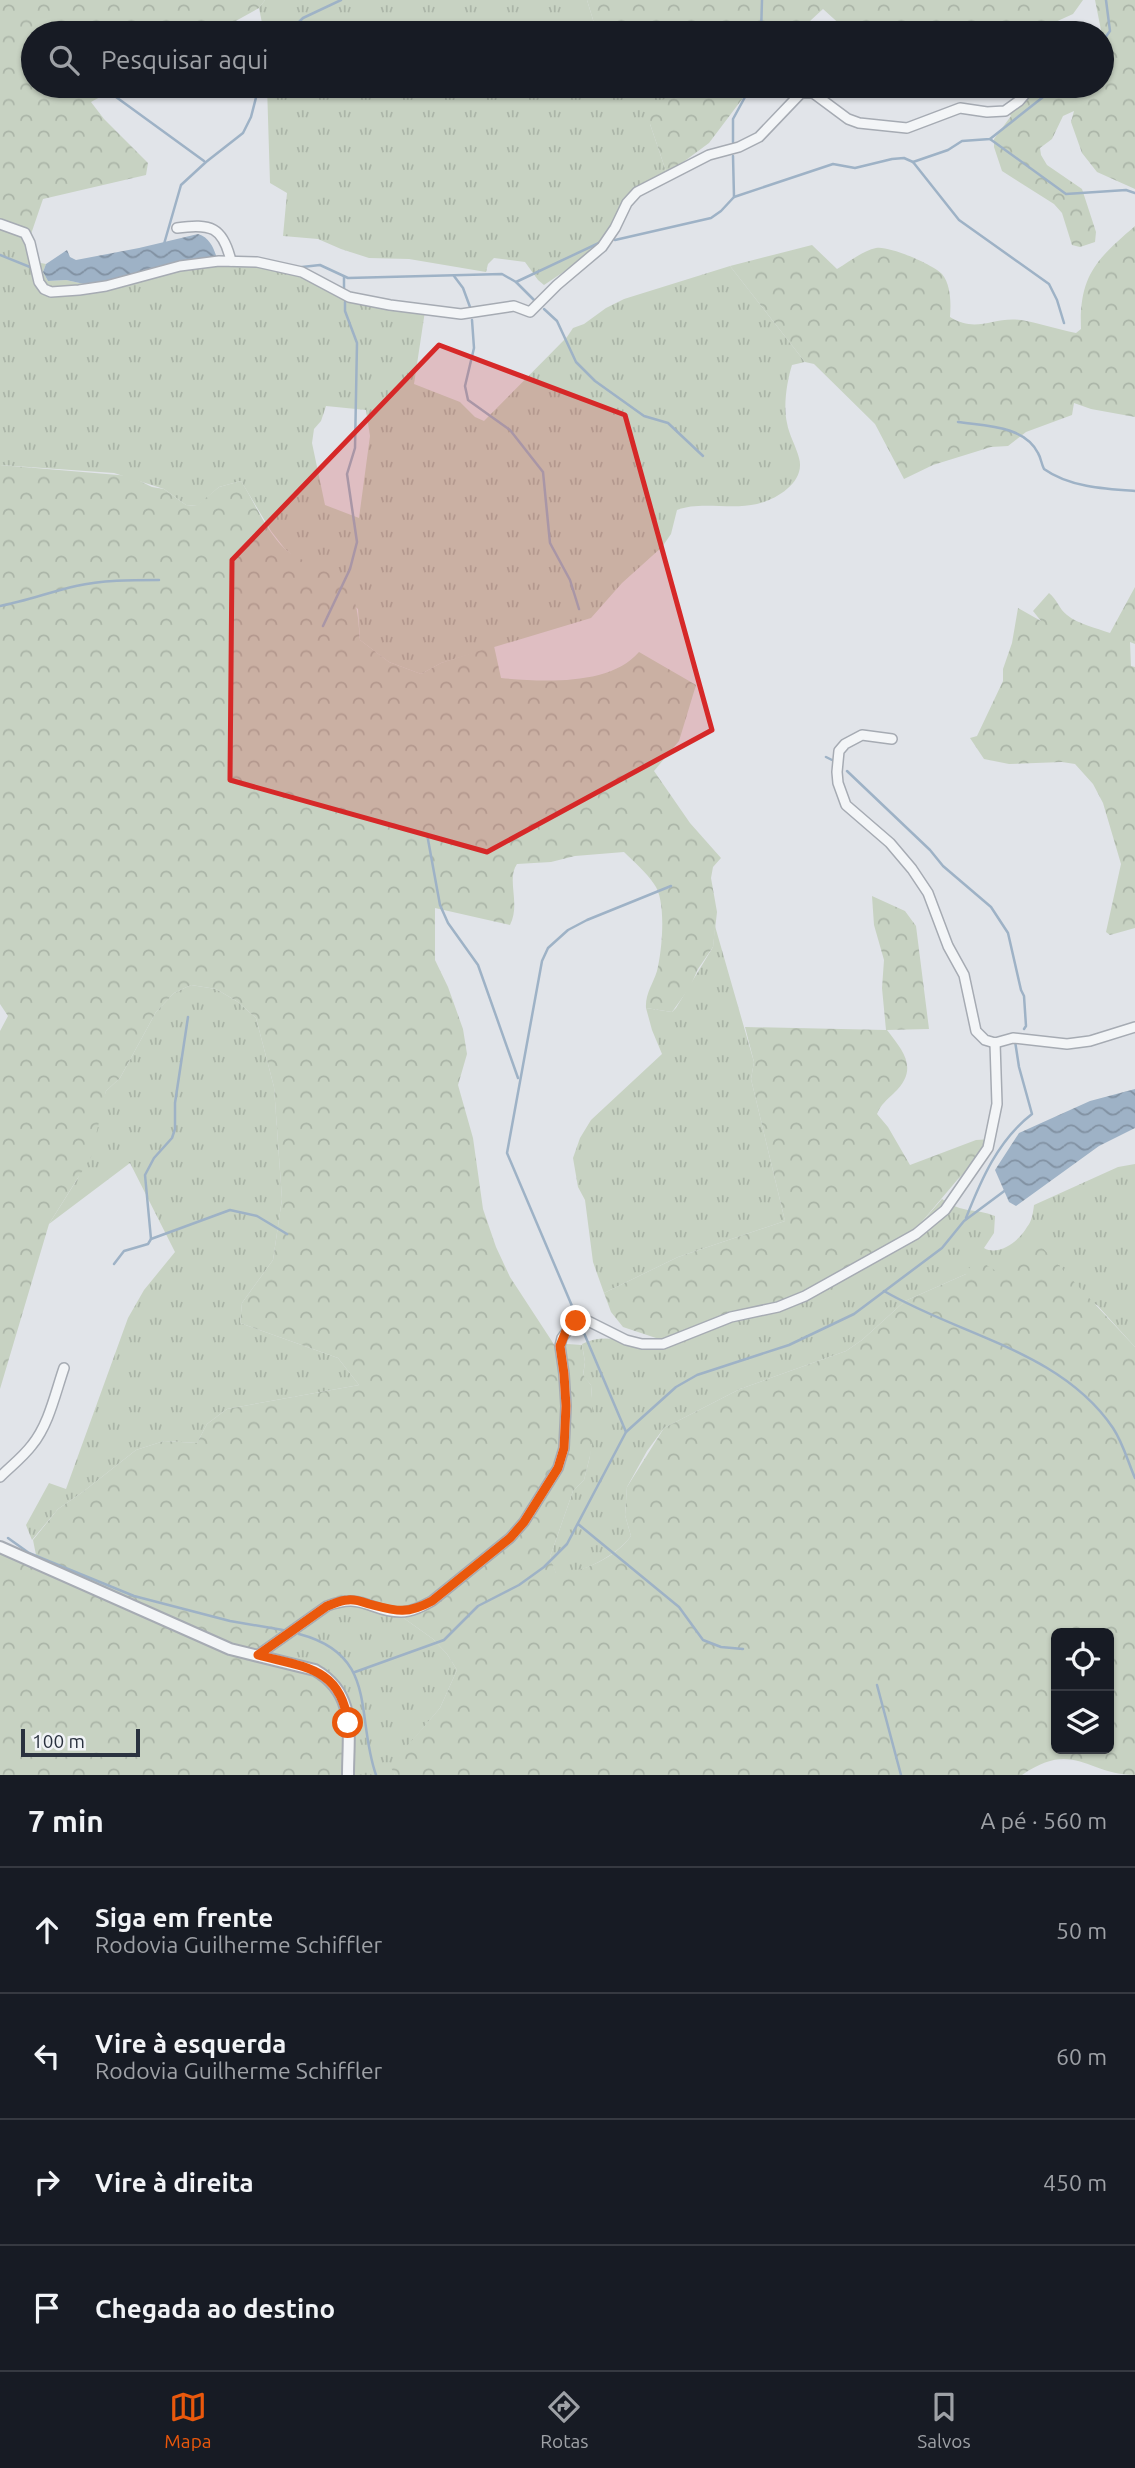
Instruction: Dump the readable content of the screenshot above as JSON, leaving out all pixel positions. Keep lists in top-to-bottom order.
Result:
{
  "scale_bar": "100 m",
  "page": {
    "search": "Pesquisar aqui",
    "scale": "100 m",
    "heading": ["7 min", "A pé · 560 m"],
    "list": [
      ["Siga em frente", "Rodovia Guilherme Schiffler", "50 m"],
      ["Vire à esquerda", "Rodovia Guilherme Schiffler", "60 m"],
      ["Vire à direita", "450 m"],
      "Chegada ao destino"
    ],
    "nav": ["Mapa", "Rotas", "Salvos"]
  }
}
